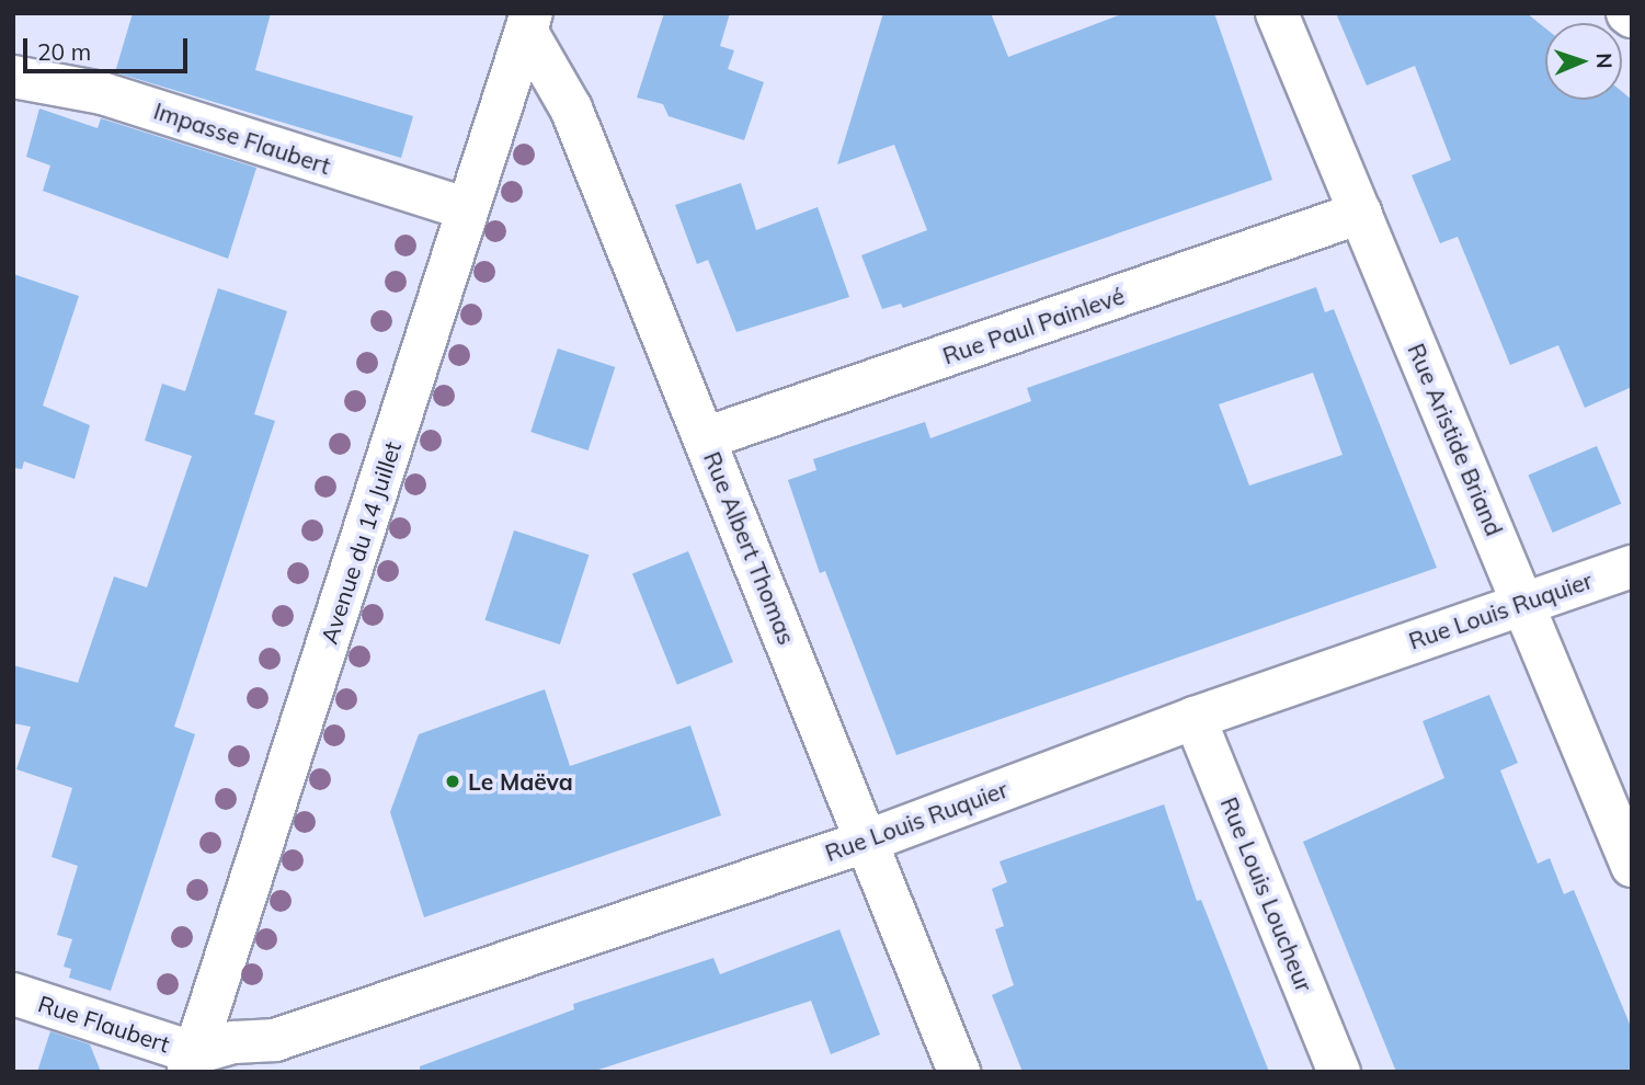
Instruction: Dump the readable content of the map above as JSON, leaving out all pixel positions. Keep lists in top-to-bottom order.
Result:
{
  "streets": {
    "street": [
      "Impasse Flaubert",
      "Rue Paul Painlevé",
      "Rue Aristide Briand",
      "Avenue du 14 Juillet",
      "Rue Albert Thomas",
      "Rue Louis Ruquier",
      "Rue Louis Loucheur",
      "Rue Flaubert"
    ]
  },
  "crossings": [
    ["Impasse Flaubert", "Avenue du 14 Juillet"],
    ["Rue Paul Painlevé", "Rue Aristide Briand"],
    ["Rue Paul Painlevé", "Rue Albert Thomas"],
    ["Rue Aristide Briand", "Rue Louis Ruquier"],
    ["Avenue du 14 Juillet", "Rue Albert Thomas"],
    ["Avenue du 14 Juillet", "Rue Louis Ruquier"],
    ["Avenue du 14 Juillet", "Rue Flaubert"],
    ["Rue Albert Thomas", "Rue Louis Ruquier"],
    ["Rue Louis Ruquier", "Rue Louis Loucheur"],
    ["Rue Louis Ruquier", "Rue Flaubert"]
  ],
  "places": ["Le Maëva"],
  "scale_bar": "20 m",
  "north": "right"
}
